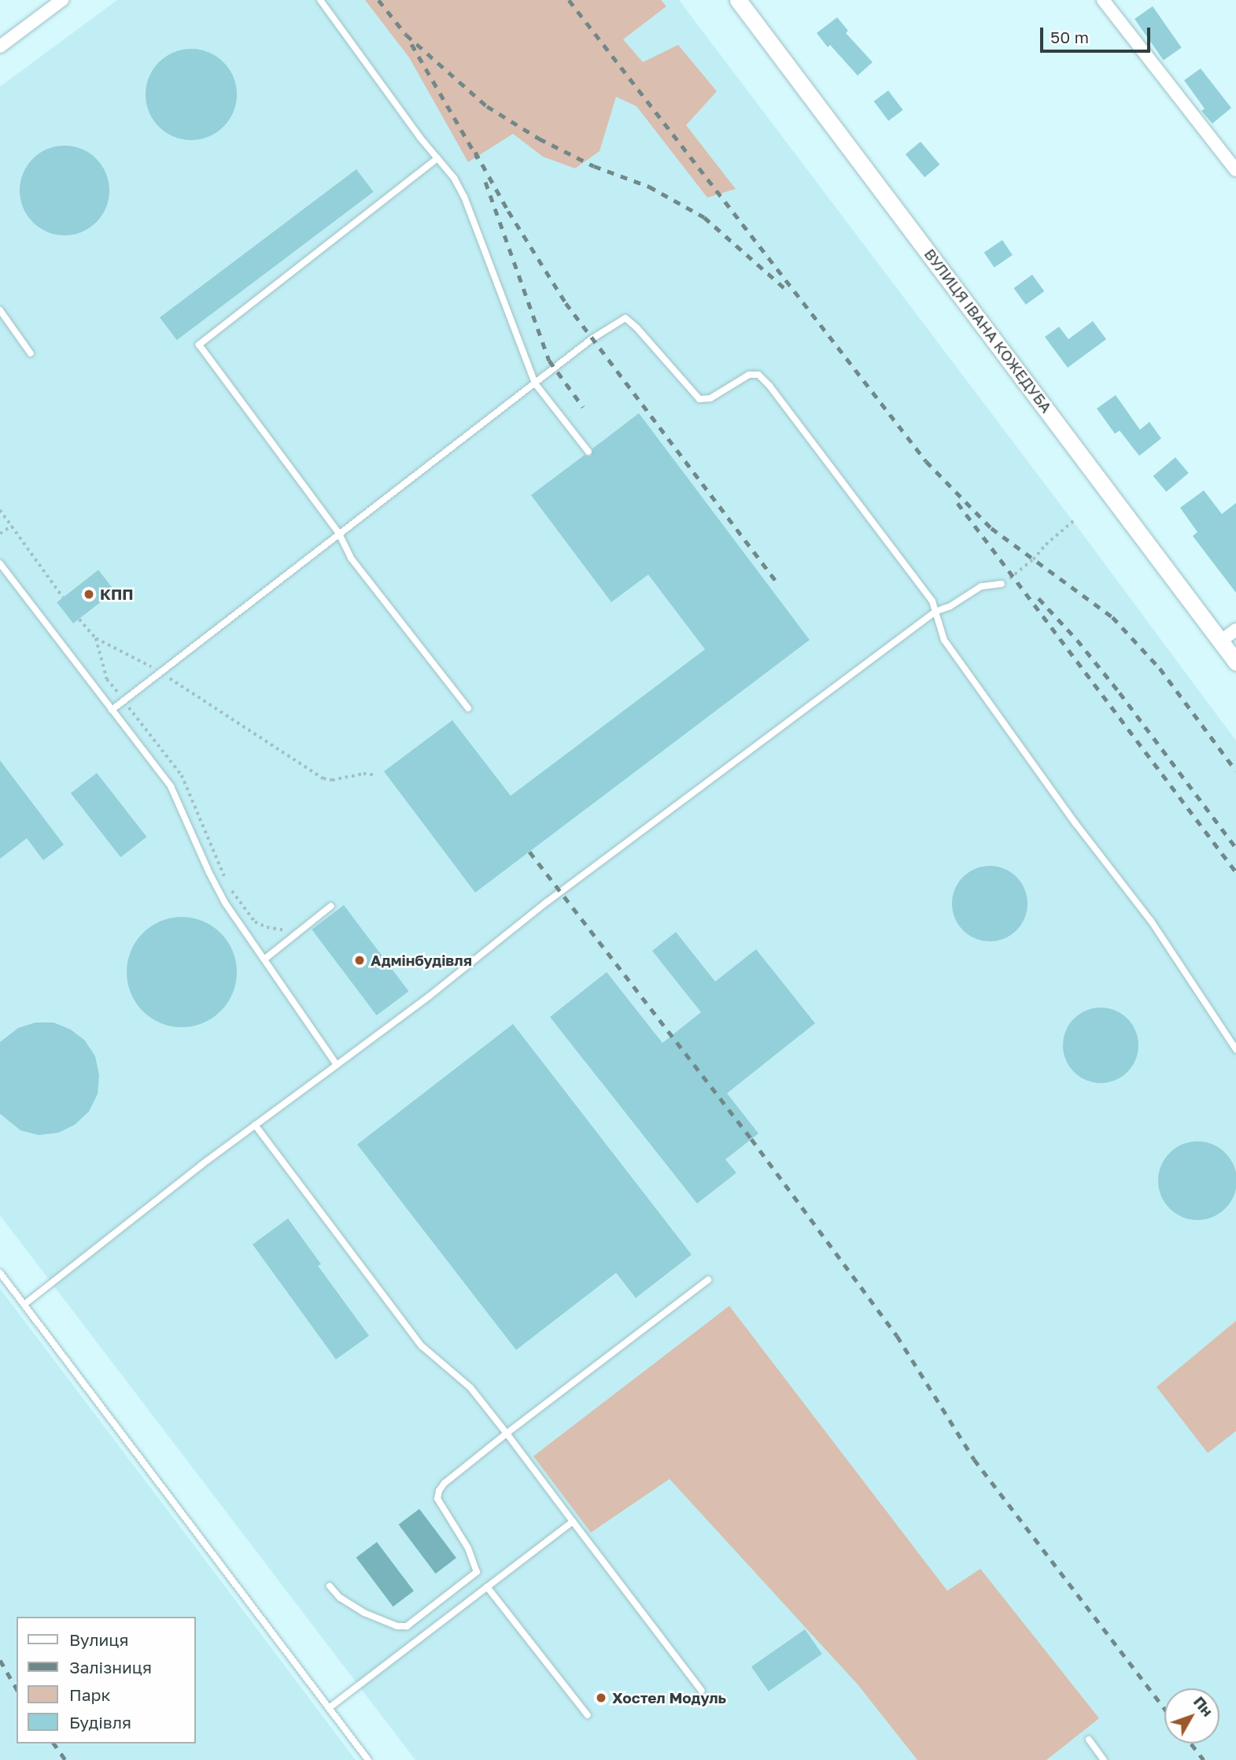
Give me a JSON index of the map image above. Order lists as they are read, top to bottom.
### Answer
{
  "streets": {
    "street": ["ВУЛИЦЯ ІВАНА КОЖЕДУБА"]
  },
  "places": ["КПП", "Адмінбудівля", "Хостел Модуль"],
  "legend": [
    "Вулиця",
    "Залізниця",
    "Парк",
    "Будівля"
  ],
  "scale_bar": "50 m",
  "north": "top right"
}
